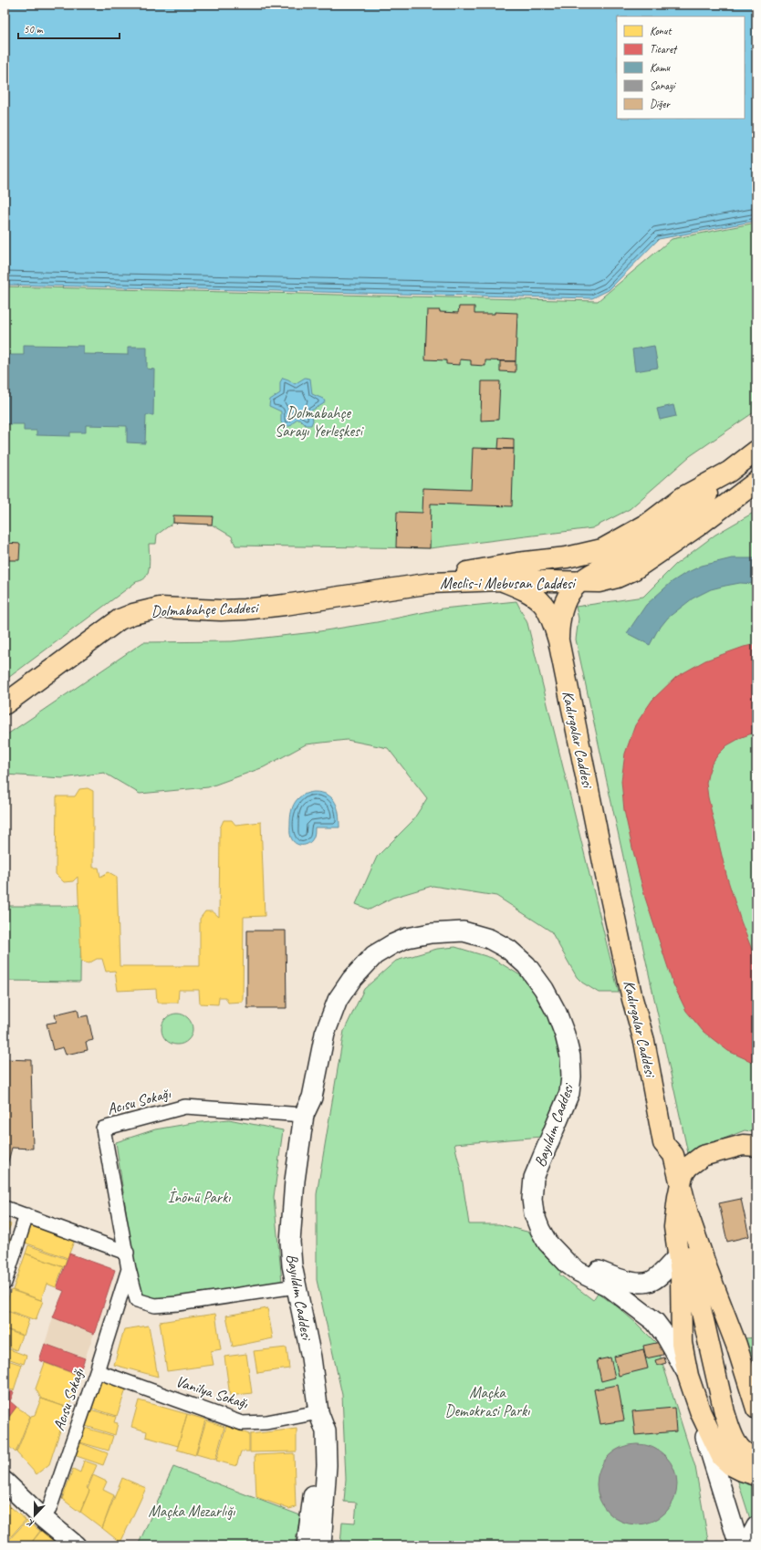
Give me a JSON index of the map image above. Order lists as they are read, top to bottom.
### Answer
{
  "streets": {
    "main road": [
      "Meclis-i Mebusan Caddesi",
      "Dolmabahçe Caddesi",
      "Kadırgalar Caddesi",
      "Bayıldım Caddesi"
    ],
    "street": ["Acısu Sokağı", "Vanilya Sokağı"]
  },
  "crossings": [
    ["Meclis-i Mebusan Caddesi", "Dolmabahçe Caddesi"],
    ["Meclis-i Mebusan Caddesi", "Kadırgalar Caddesi"],
    ["Kadırgalar Caddesi", "Bayıldım Caddesi"],
    ["Acısu Sokağı", "Bayıldım Caddesi"],
    ["Acısu Sokağı", "Vanilya Sokağı"],
    ["Bayıldım Caddesi", "Vanilya Sokağı"]
  ],
  "parks": [
    "Dolmabahçe Sarayı Yerleşkesi",
    "İnönü Parkı",
    "Maçka Demokrasi Parkı",
    "Maçka Mezarlığı"
  ],
  "legend": [
    "Konut",
    "Ticaret",
    "Kamu",
    "Sanayi",
    "Diğer"
  ],
  "scale_bar": "50 m",
  "north": "bottom"
}
